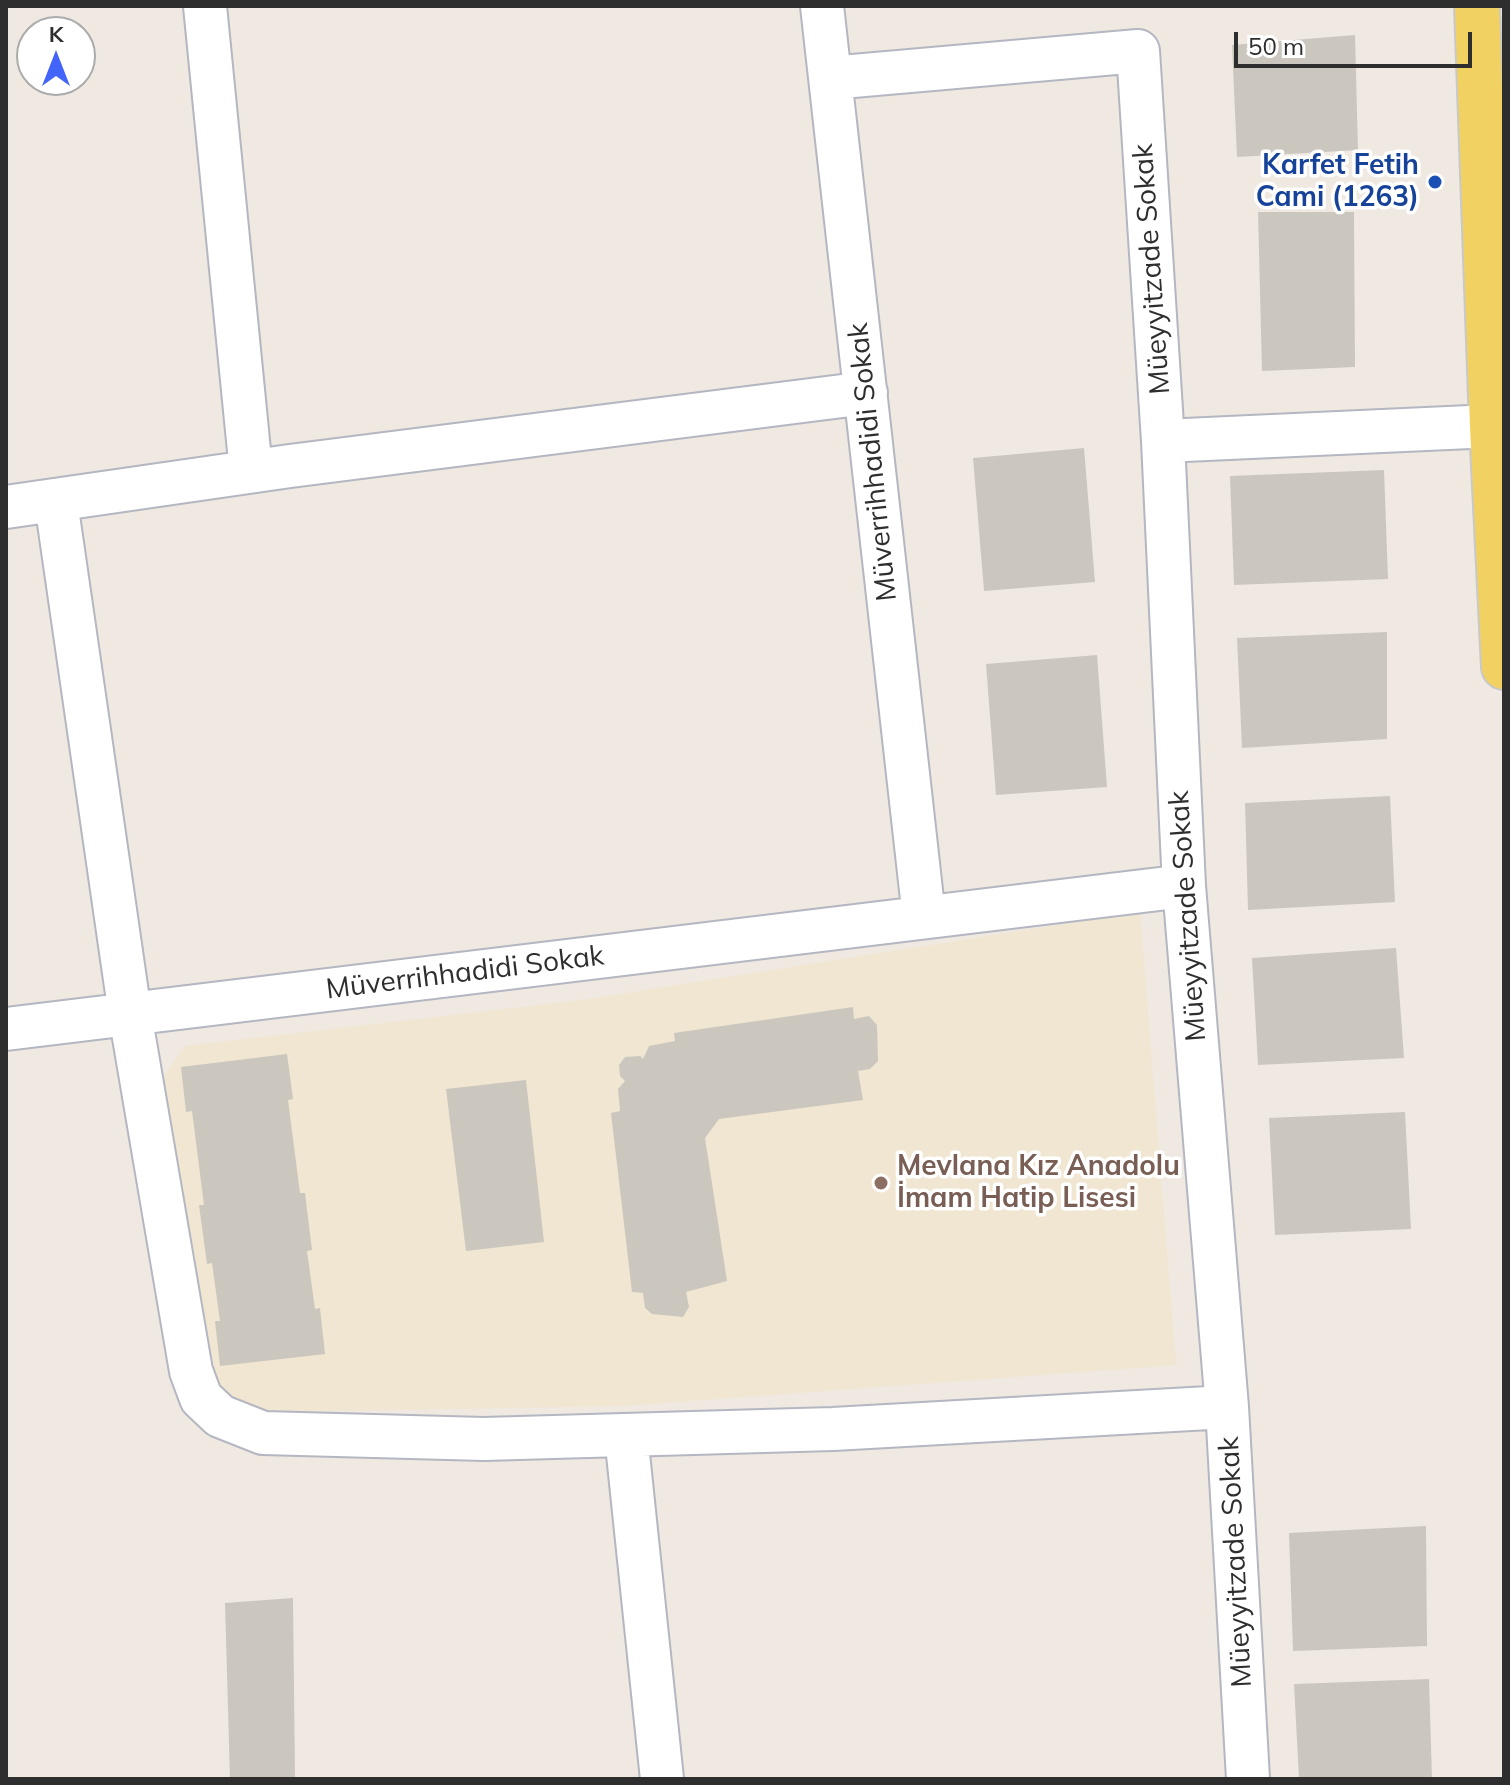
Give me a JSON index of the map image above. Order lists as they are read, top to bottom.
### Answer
{
  "streets": {
    "street": ["Müeyyitzade Sokak", "Müverrihhadidi Sokak"]
  },
  "crossings": [
    ["Müeyyitzade Sokak", "Müverrihhadidi Sokak"]
  ],
  "places": ["Karfet Fetih Cami (1263)", "Mevlana Kız Anadolu İmam Hatip Lisesi"],
  "scale_bar": "50 m",
  "north": "top"
}
